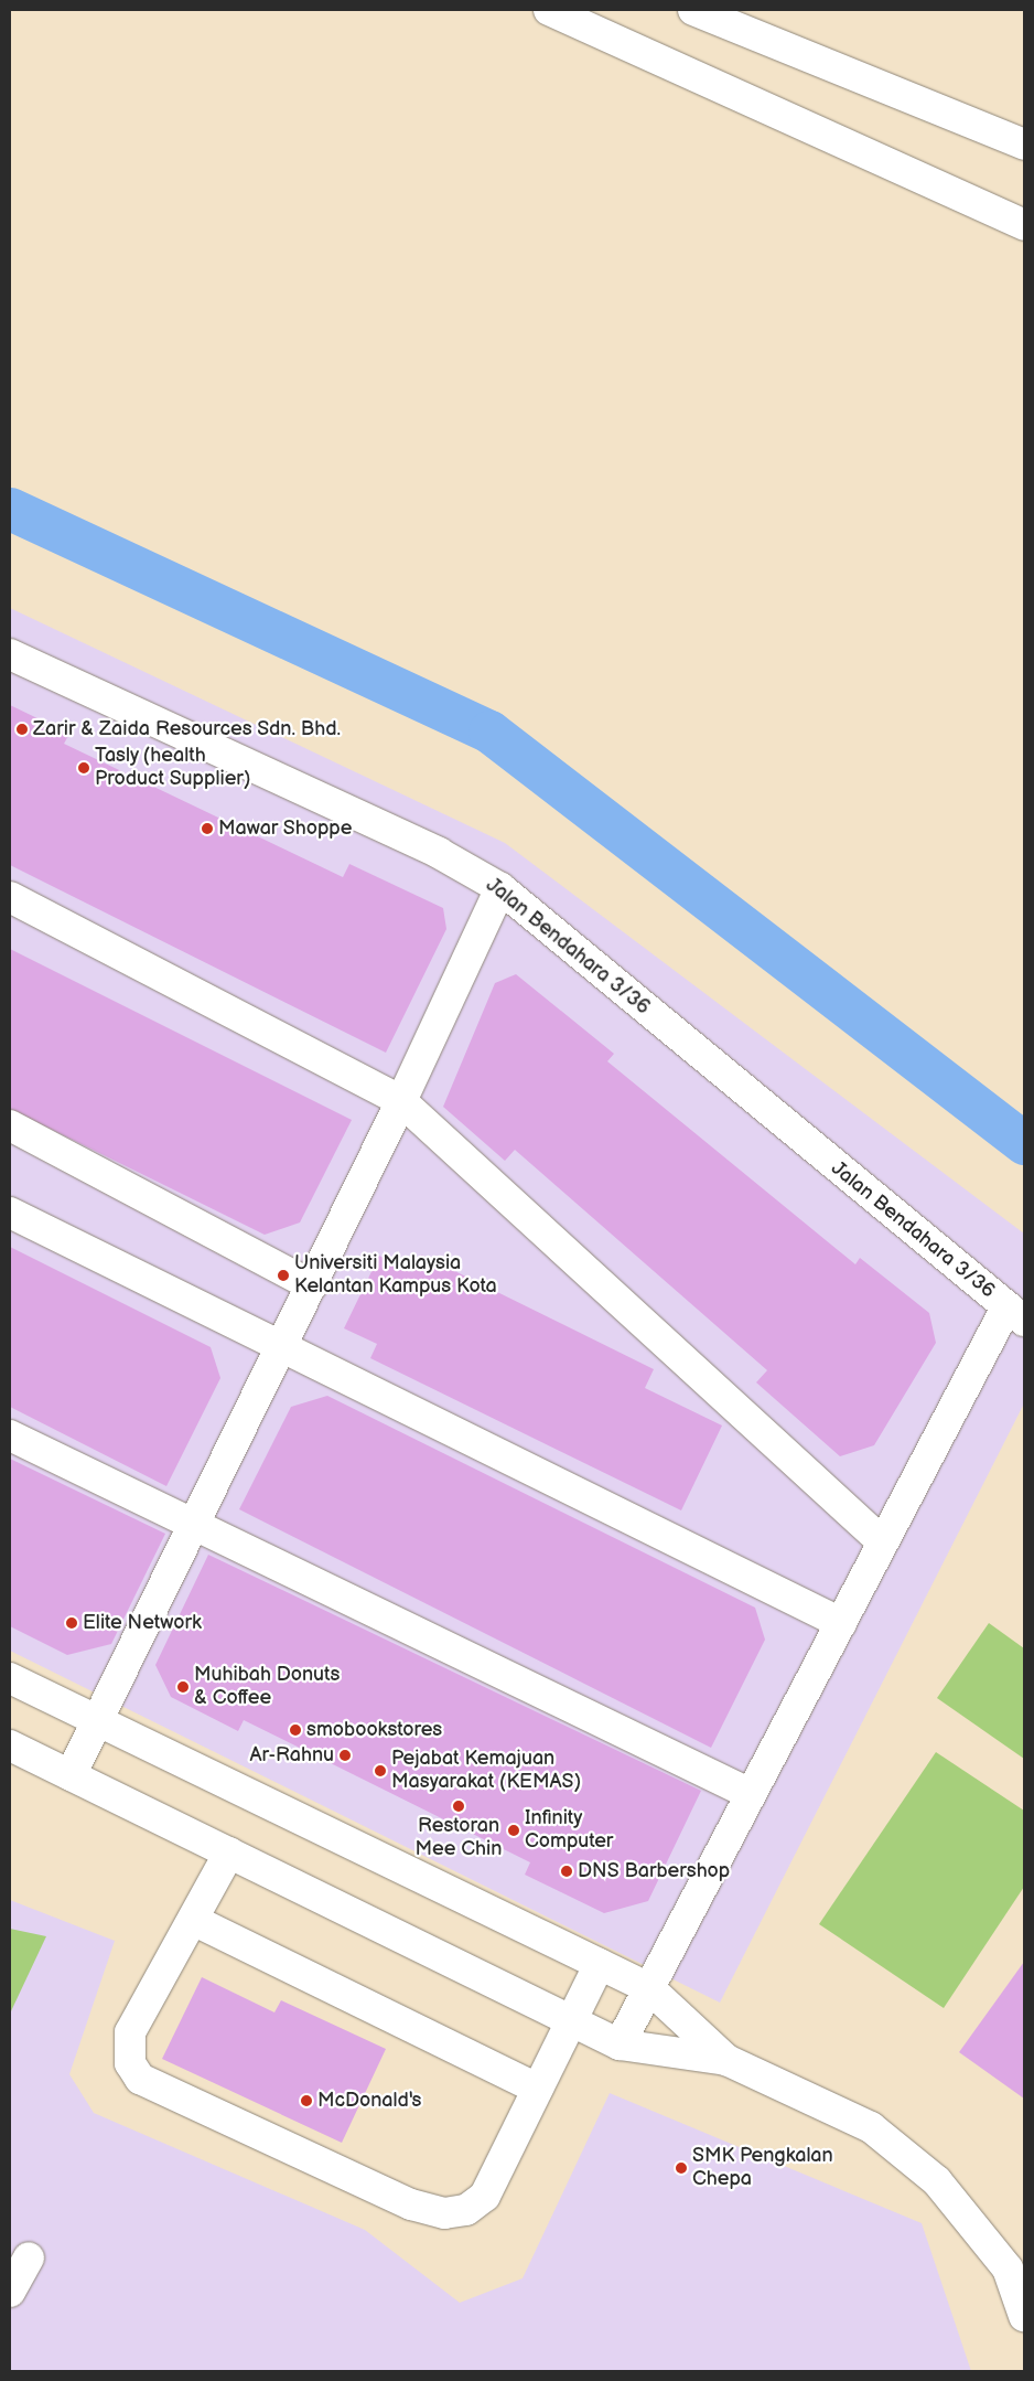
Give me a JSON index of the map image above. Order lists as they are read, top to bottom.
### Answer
{
  "streets": {
    "street": ["Jalan Bendahara 3/36"]
  },
  "places": [
    "Zarir & Zaida Resources Sdn. Bhd.",
    "Tasly (health Product Supplier)",
    "Mawar Shoppe",
    "Universiti Malaysia Kelantan Kampus Kota",
    "Elite Network",
    "Muhibah Donuts & Coffee",
    "smobookstores",
    "Ar-Rahnu",
    "Pejabat Kemajuan Masyarakat (KEMAS)",
    "Restoran Mee Chin",
    "Infinity Computer",
    "DNS Barbershop",
    "McDonald's",
    "SMK Pengkalan Chepa"
  ]
}
